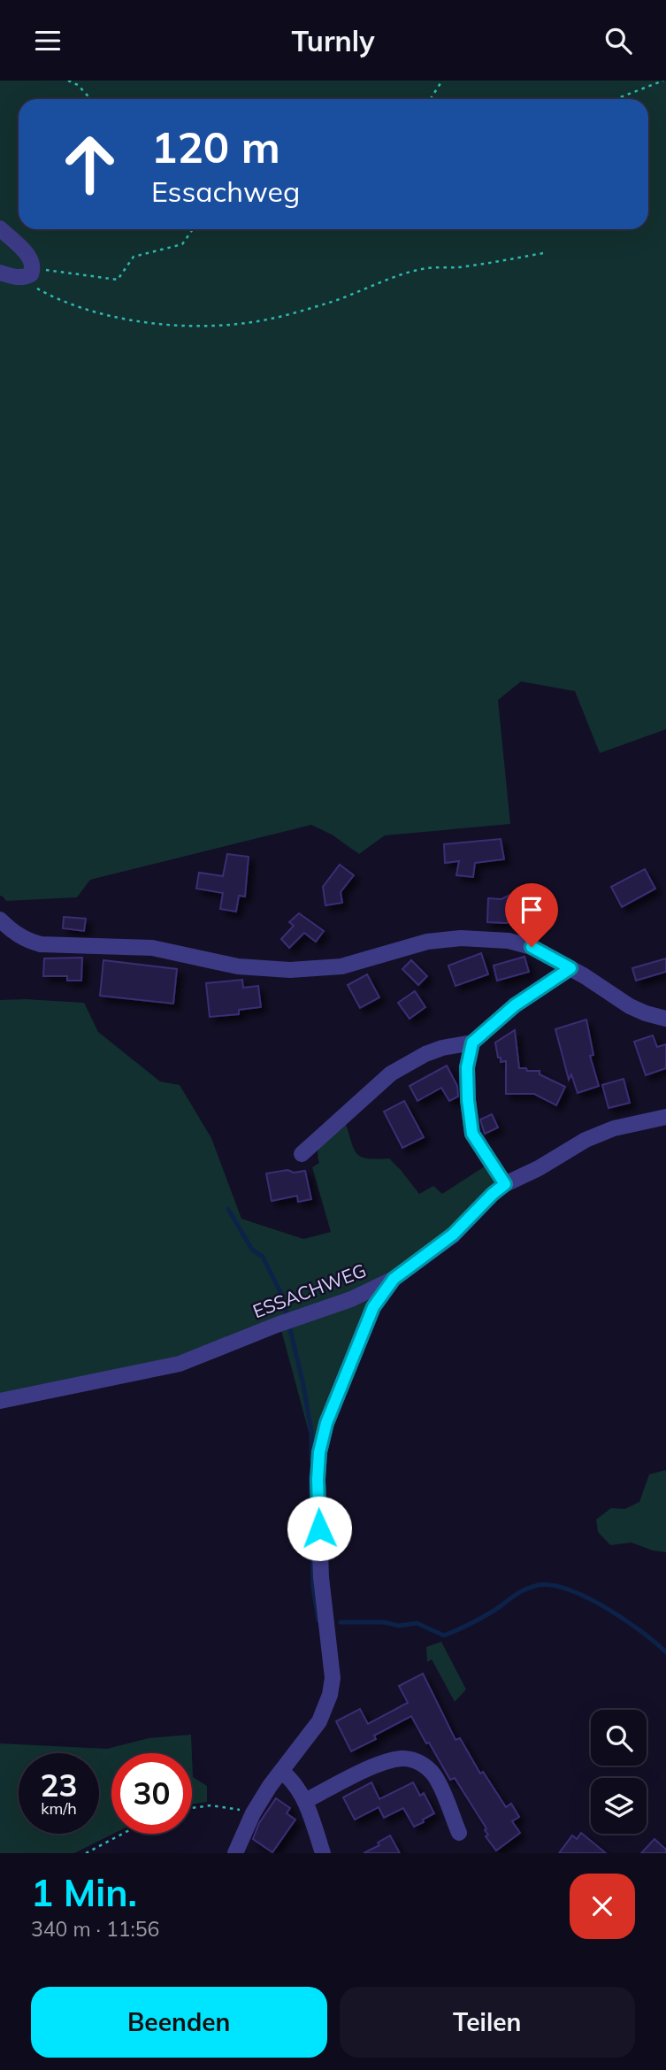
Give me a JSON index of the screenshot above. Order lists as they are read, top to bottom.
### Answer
{
  "streets": {
    "street": ["ESSACHWEG"]
  },
  "page": {
    "header": "Turnly",
    "turn": ["120 m", "Essachweg"],
    "speed": "23 km/h",
    "limit": "30",
    "heading": ["1 Min.", "340 m · 11:56"],
    "buttons": ["Beenden", "Teilen"]
  }
}
